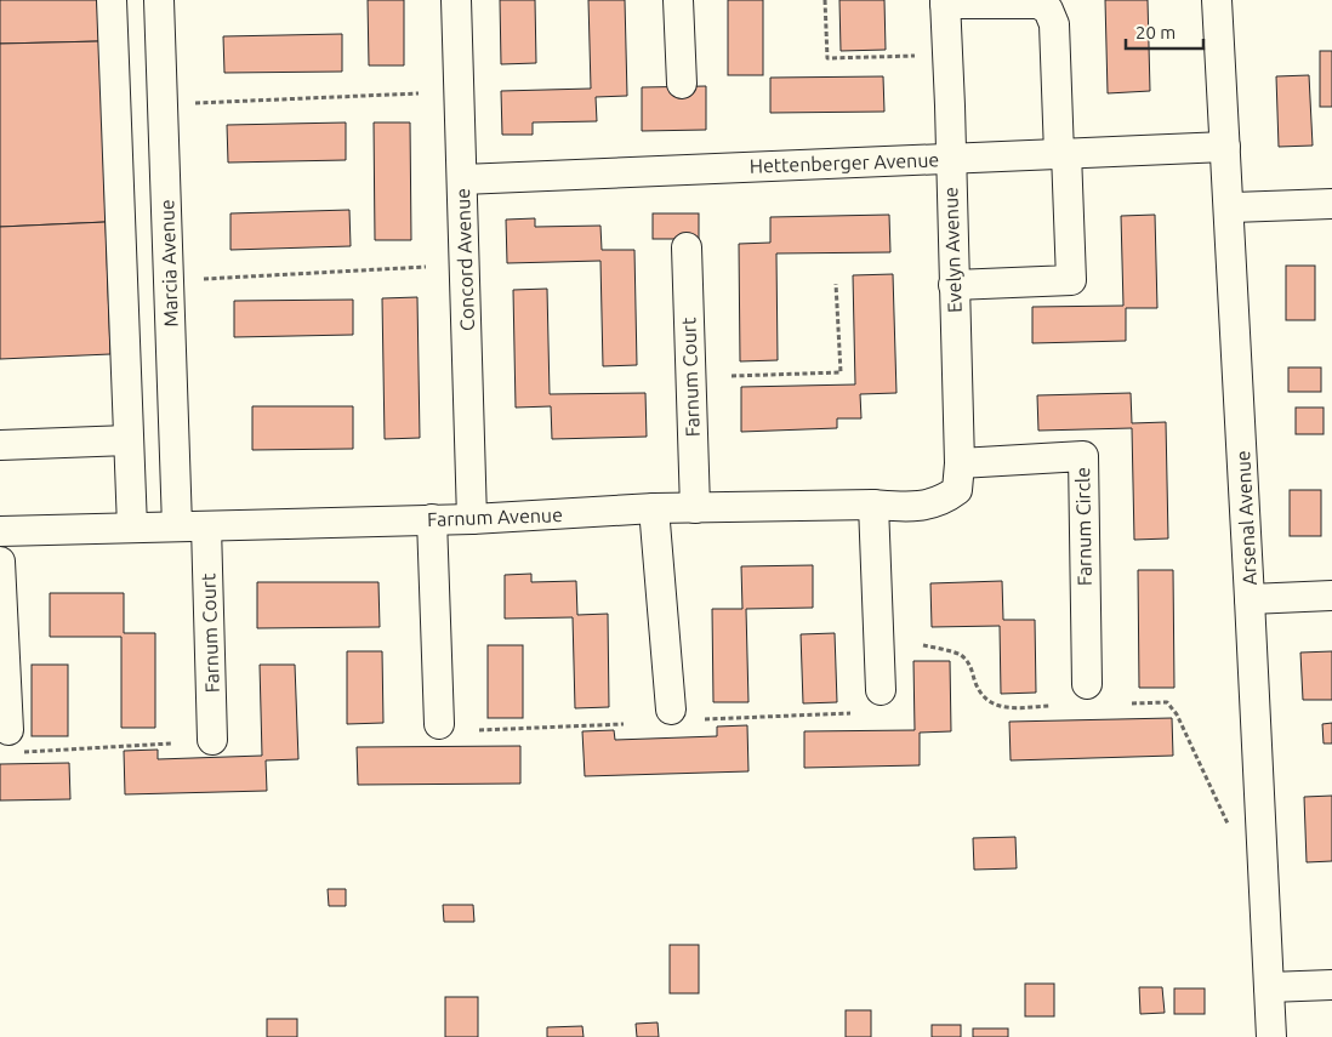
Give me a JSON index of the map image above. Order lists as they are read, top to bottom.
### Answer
{
  "streets": {
    "street": [
      "Hettenberger Avenue",
      "Evelyn Avenue",
      "Concord Avenue",
      "Marcia Avenue",
      "Farnum Court",
      "Farnum Avenue",
      "Arsenal Avenue",
      "Farnum Circle"
    ]
  },
  "crossings": [
    ["Hettenberger Avenue", "Evelyn Avenue"],
    ["Hettenberger Avenue", "Concord Avenue"],
    ["Hettenberger Avenue", "Arsenal Avenue"],
    ["Evelyn Avenue", "Farnum Avenue"],
    ["Evelyn Avenue", "Farnum Circle"],
    ["Concord Avenue", "Farnum Avenue"],
    ["Marcia Avenue", "Farnum Avenue"],
    ["Farnum Court", "Farnum Avenue"],
    ["Farnum Avenue", "Farnum Circle"]
  ],
  "scale_bar": "20 m"
}
